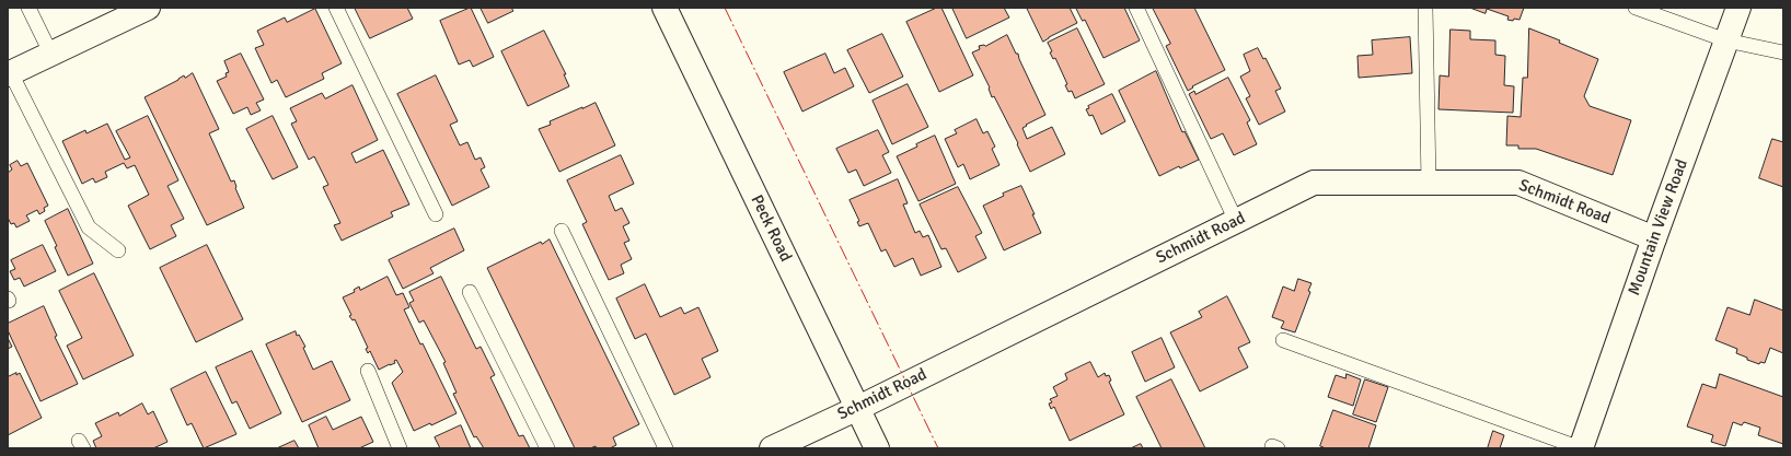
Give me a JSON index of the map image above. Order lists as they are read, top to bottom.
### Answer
{
  "streets": {
    "street": ["Schmidt Road", "Mountain View Road", "Peck Road"]
  },
  "crossings": [
    ["Schmidt Road", "Mountain View Road"],
    ["Schmidt Road", "Peck Road"]
  ]
}
